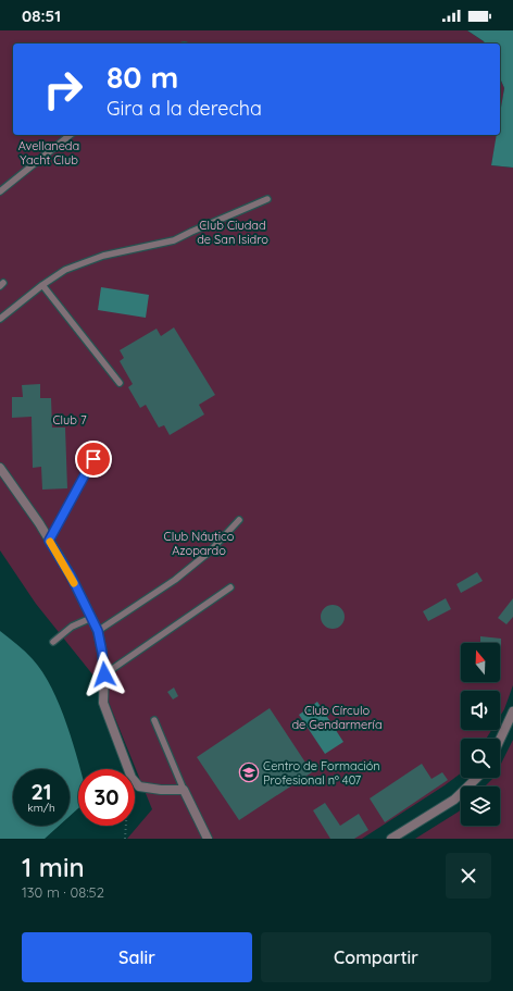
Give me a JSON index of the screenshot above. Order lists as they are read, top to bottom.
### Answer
{
  "parks": [
    "Avellaneda Yacht Club",
    "Club Ciudad de San Isidro",
    "Club 7",
    "Club Náutico Azopardo",
    "Club Círculo de Gendarmería"
  ],
  "places": {
    "school or university": ["Centro de Formación Profesional nº 407"]
  },
  "north": "top",
  "page": {
    "status": "08:51",
    "turn": ["80 m", "Gira a la derecha"],
    "speed": "21 km/h",
    "limit": "30",
    "heading": ["1 min", "130 m · 08:52"],
    "buttons": ["Salir", "Compartir"]
  }
}
